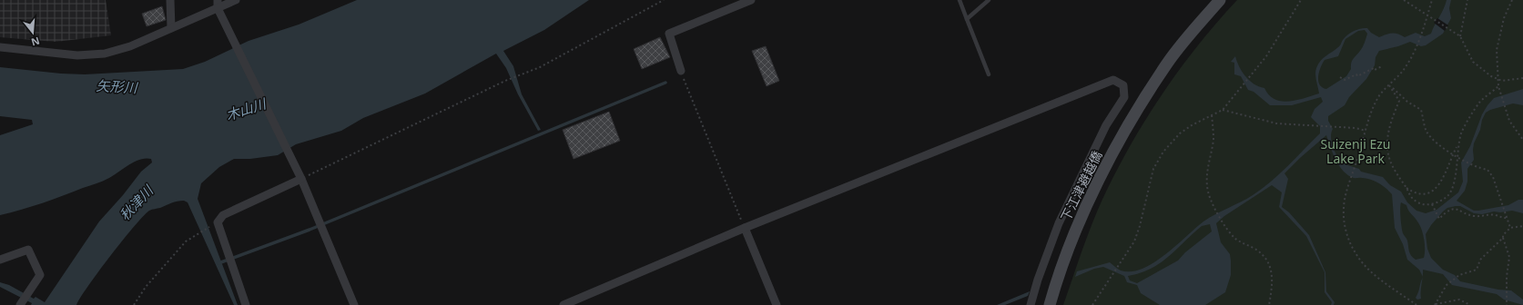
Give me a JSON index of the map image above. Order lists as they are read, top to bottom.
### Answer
{
  "streets": {
    "street": ["下江津避越僑"]
  },
  "water": ["矢形川", "木山川", "秋津川"],
  "parks": ["Suizenji Ezu Lake Park"],
  "north": "bottom"
}
